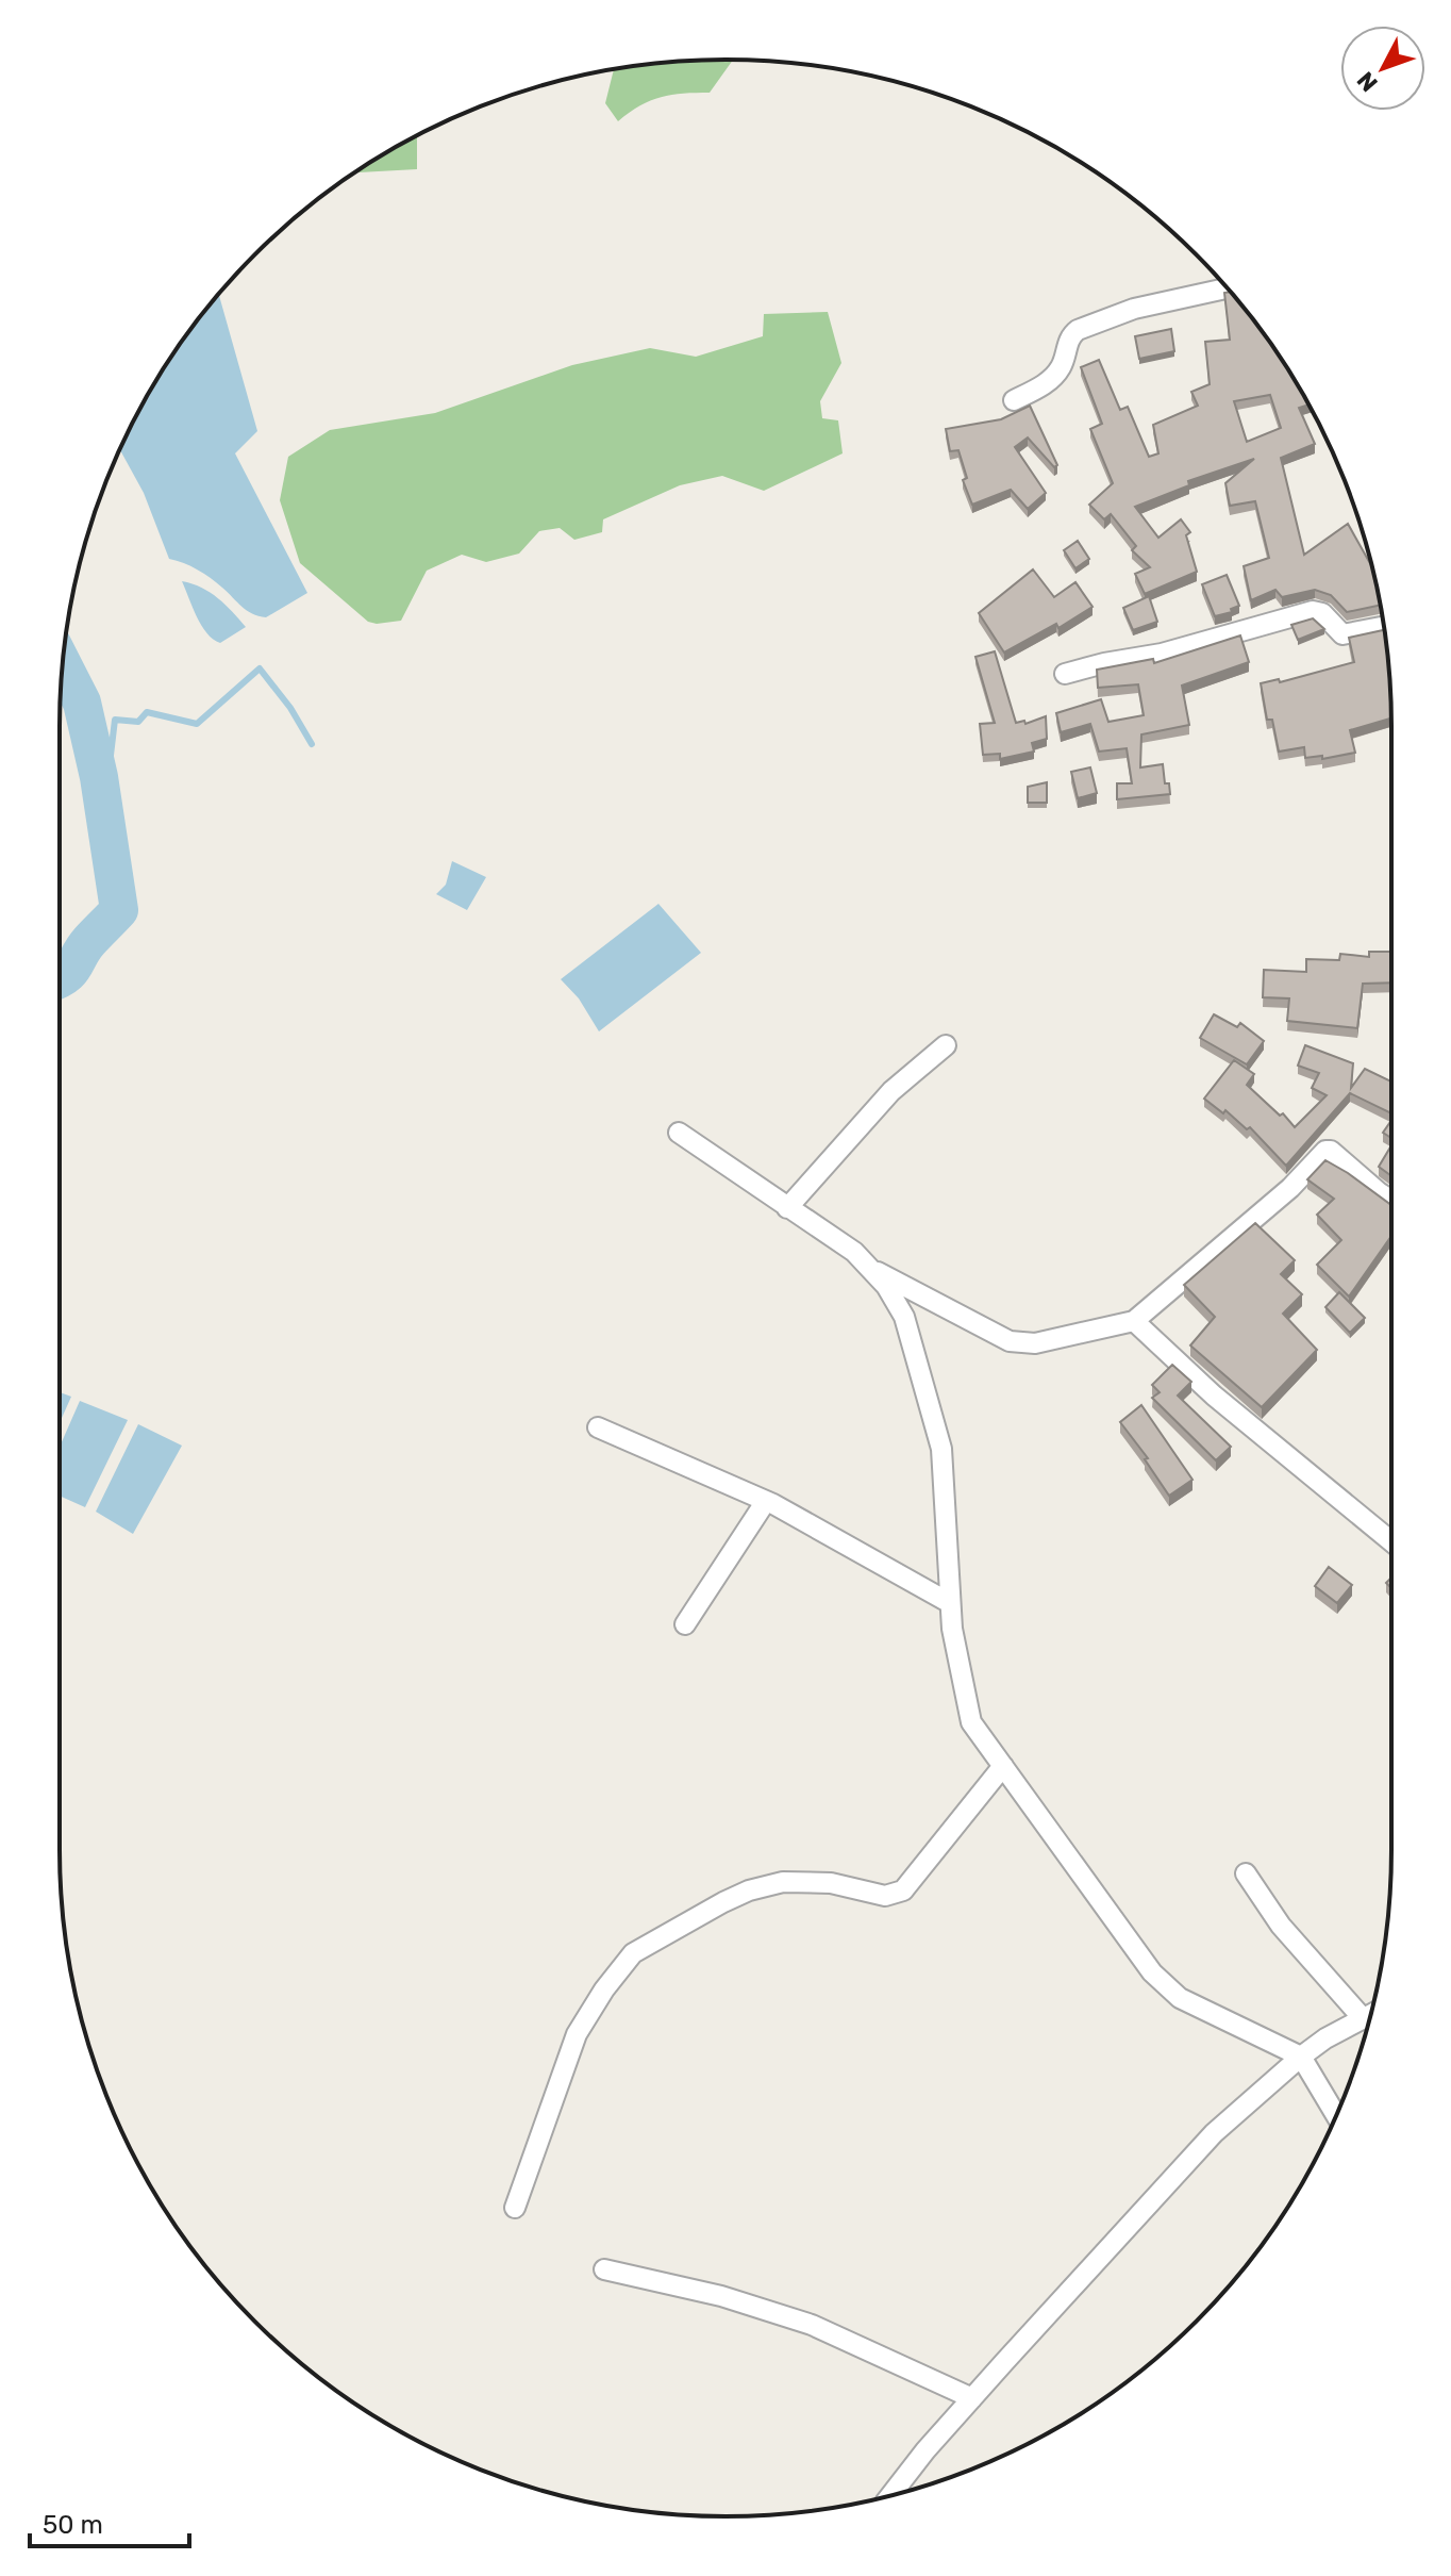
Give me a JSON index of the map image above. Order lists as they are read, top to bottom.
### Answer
{
  "scale_bar": "50 m",
  "north": "bottom left"
}
